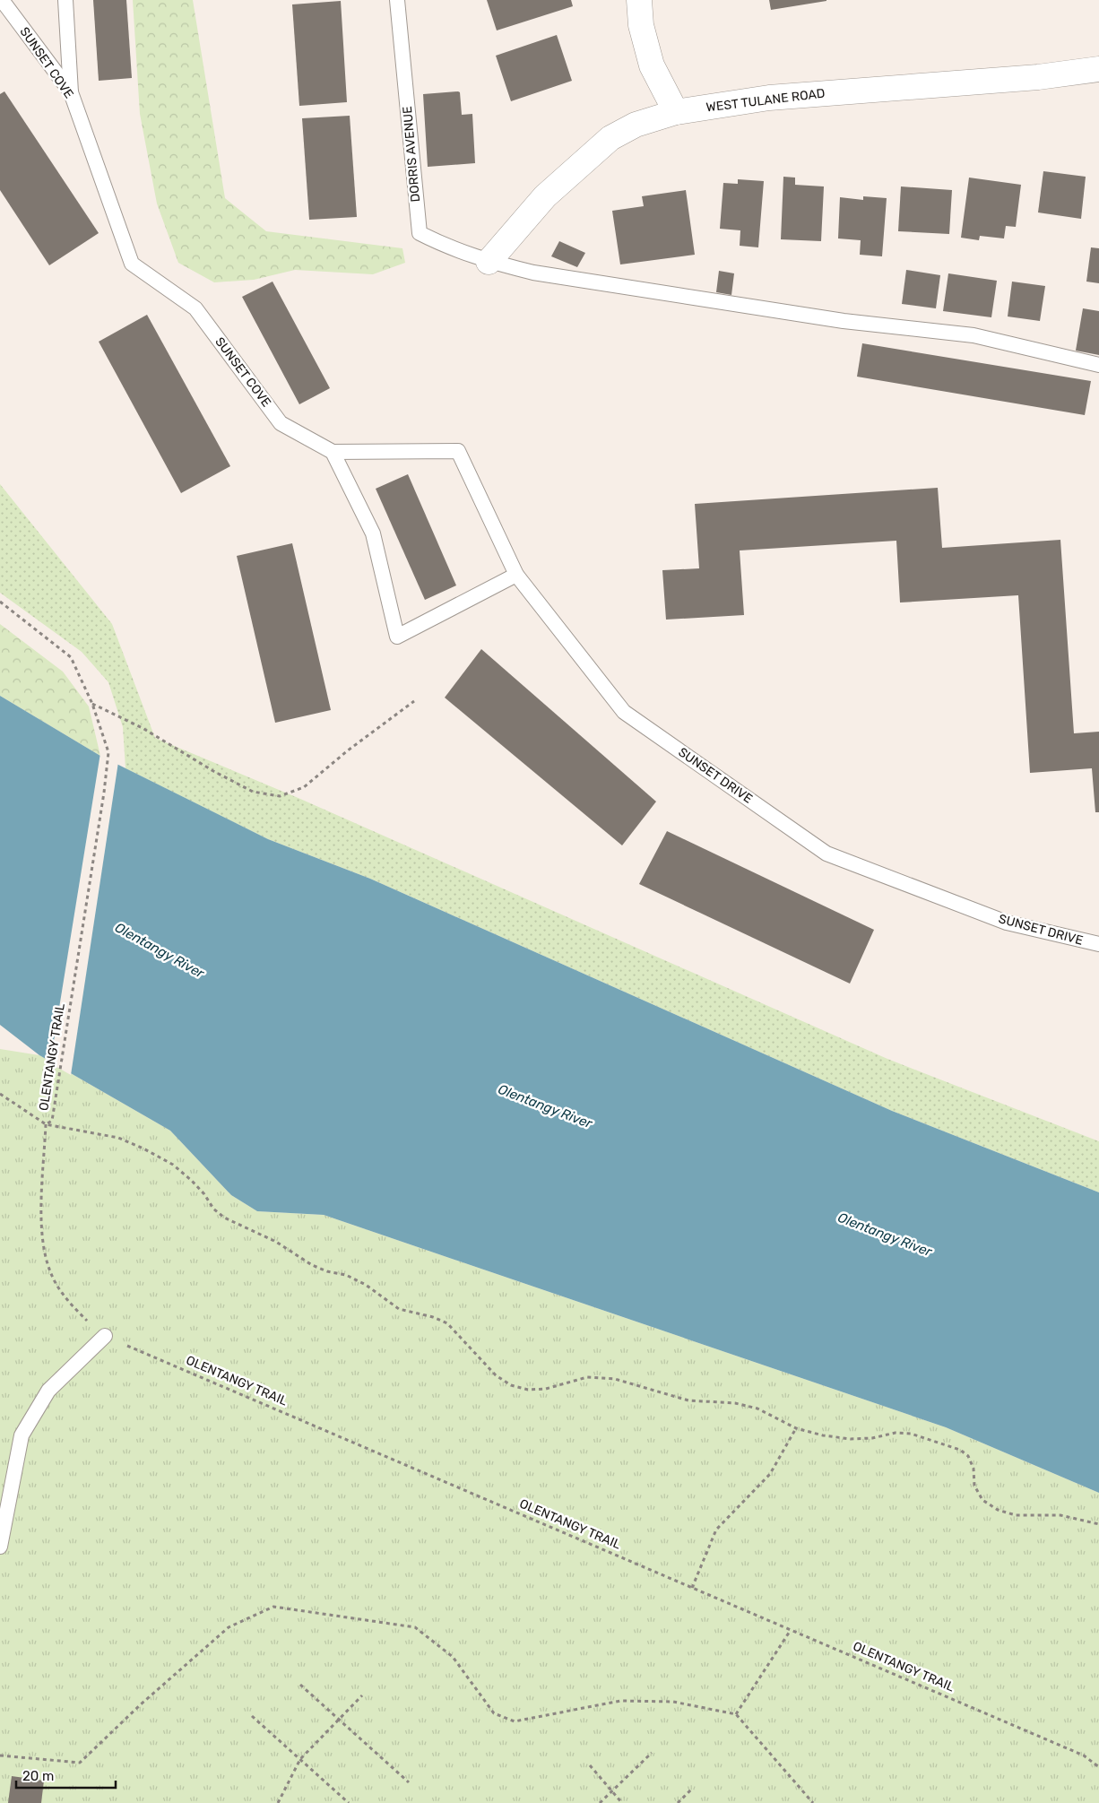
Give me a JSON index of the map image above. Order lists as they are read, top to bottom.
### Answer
{
  "streets": {
    "street": ["WEST TULANE ROAD"],
    "lane": ["SUNSET COVE", "DORRIS AVENUE", "SUNSET DRIVE"],
    "path": ["OLENTANGY TRAIL"]
  },
  "crossings": [
    ["SUNSET COVE", "SUNSET DRIVE"],
    ["WEST TULANE ROAD", "DORRIS AVENUE"]
  ],
  "water": ["Olentangy River"],
  "scale_bar": "20 m"
}
